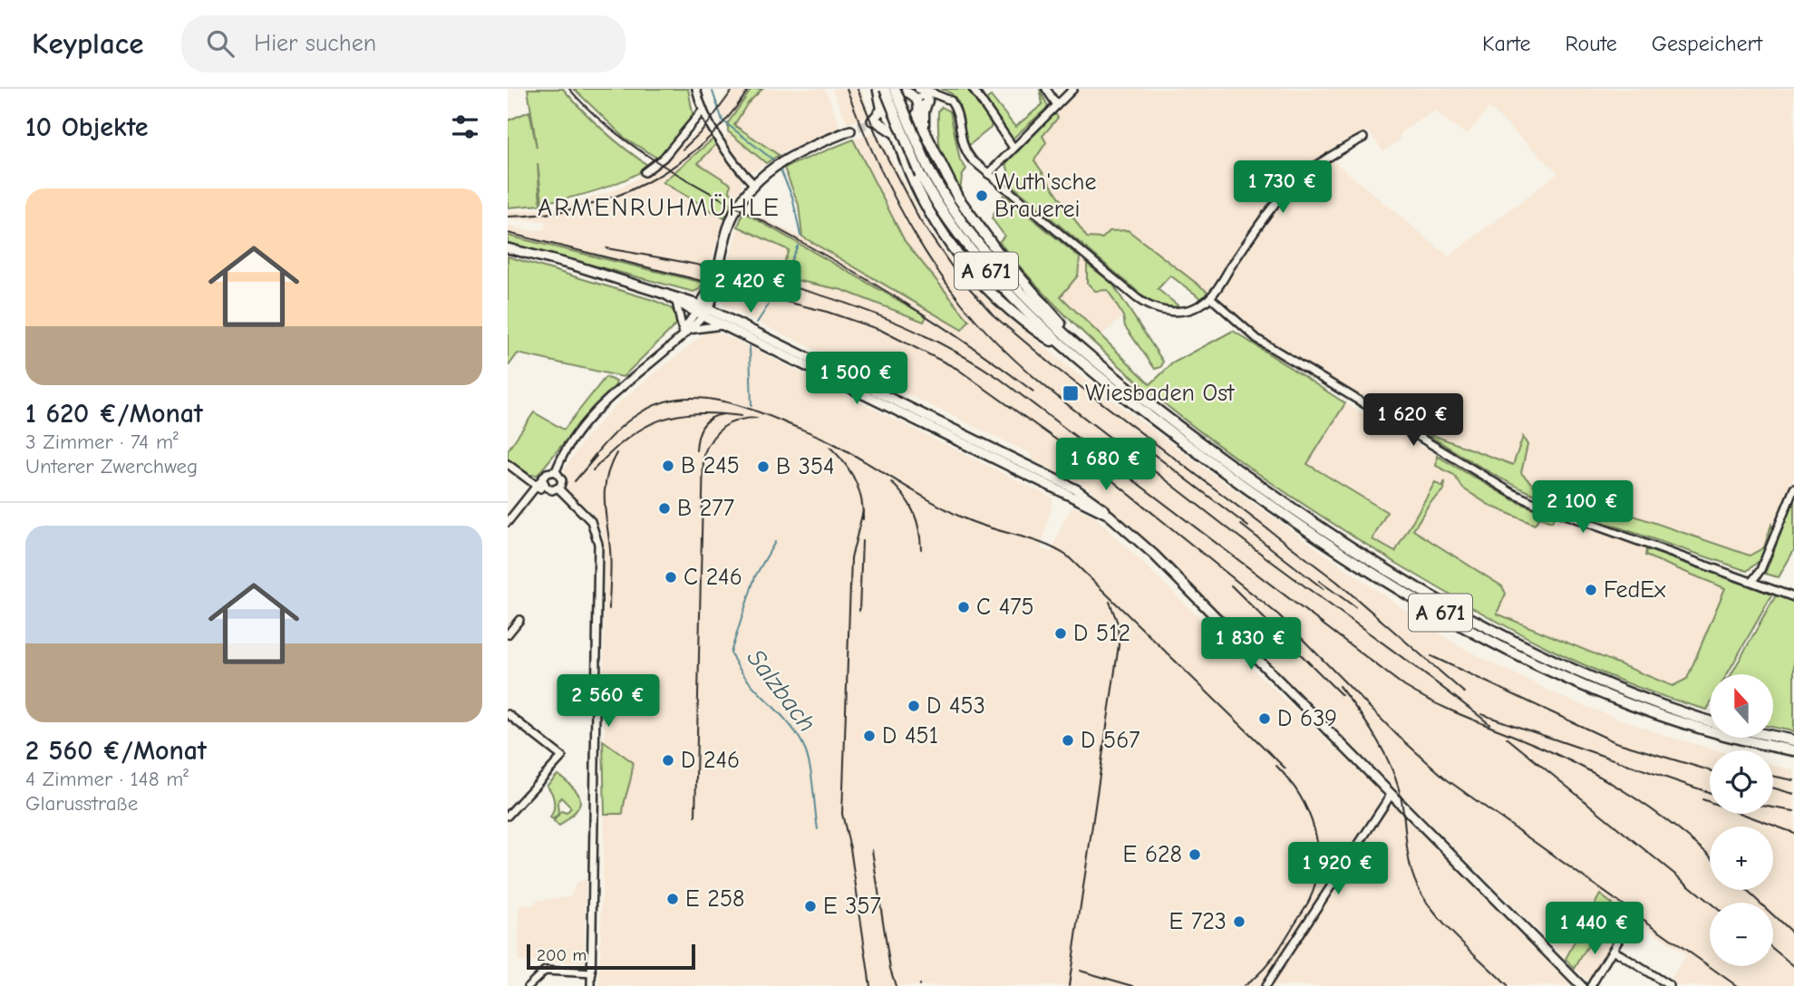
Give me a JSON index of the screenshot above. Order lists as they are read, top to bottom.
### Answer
{
  "streets": {
    "highway": ["A 671"]
  },
  "districts": ["ARMENRUHMÜHLE"],
  "water": ["Salzbach"],
  "places": {
    "other": [
      "Wuth'sche Brauerei",
      "B 245",
      "B 354",
      "B 277",
      "C 246",
      "FedEx",
      "C 475",
      "D 512",
      "D 453",
      "D 639",
      "D 451",
      "D 567",
      "D 246",
      "E 628",
      "E 258",
      "E 357",
      "E 723"
    ],
    "transit": ["Wiesbaden Ost"]
  },
  "scale_bar": "200 m",
  "north": "top",
  "page": {
    "header": "Keyplace",
    "search": "Hier suchen",
    "nav": ["Karte", "Route", "Gespeichert"],
    "heading": "10 Objekte",
    "price": [
      "1 730 €",
      "2 420 €",
      "1 500 €",
      "1 620 €",
      "1 680 €",
      "2 100 €",
      "1 830 €",
      "2 560 €",
      "1 920 €",
      "1 440 €"
    ],
    "list": [
      {
        "name": "1 620 €/Monat",
        "note": "3 Zimmer · 74 m² · Unterer Zwerchweg"
      },
      {
        "name": "2 560 €/Monat",
        "note": "4 Zimmer · 148 m² · Glarusstraße"
      }
    ],
    "map_buttons": ["+", "−"],
    "scale": "200 m"
  }
}
